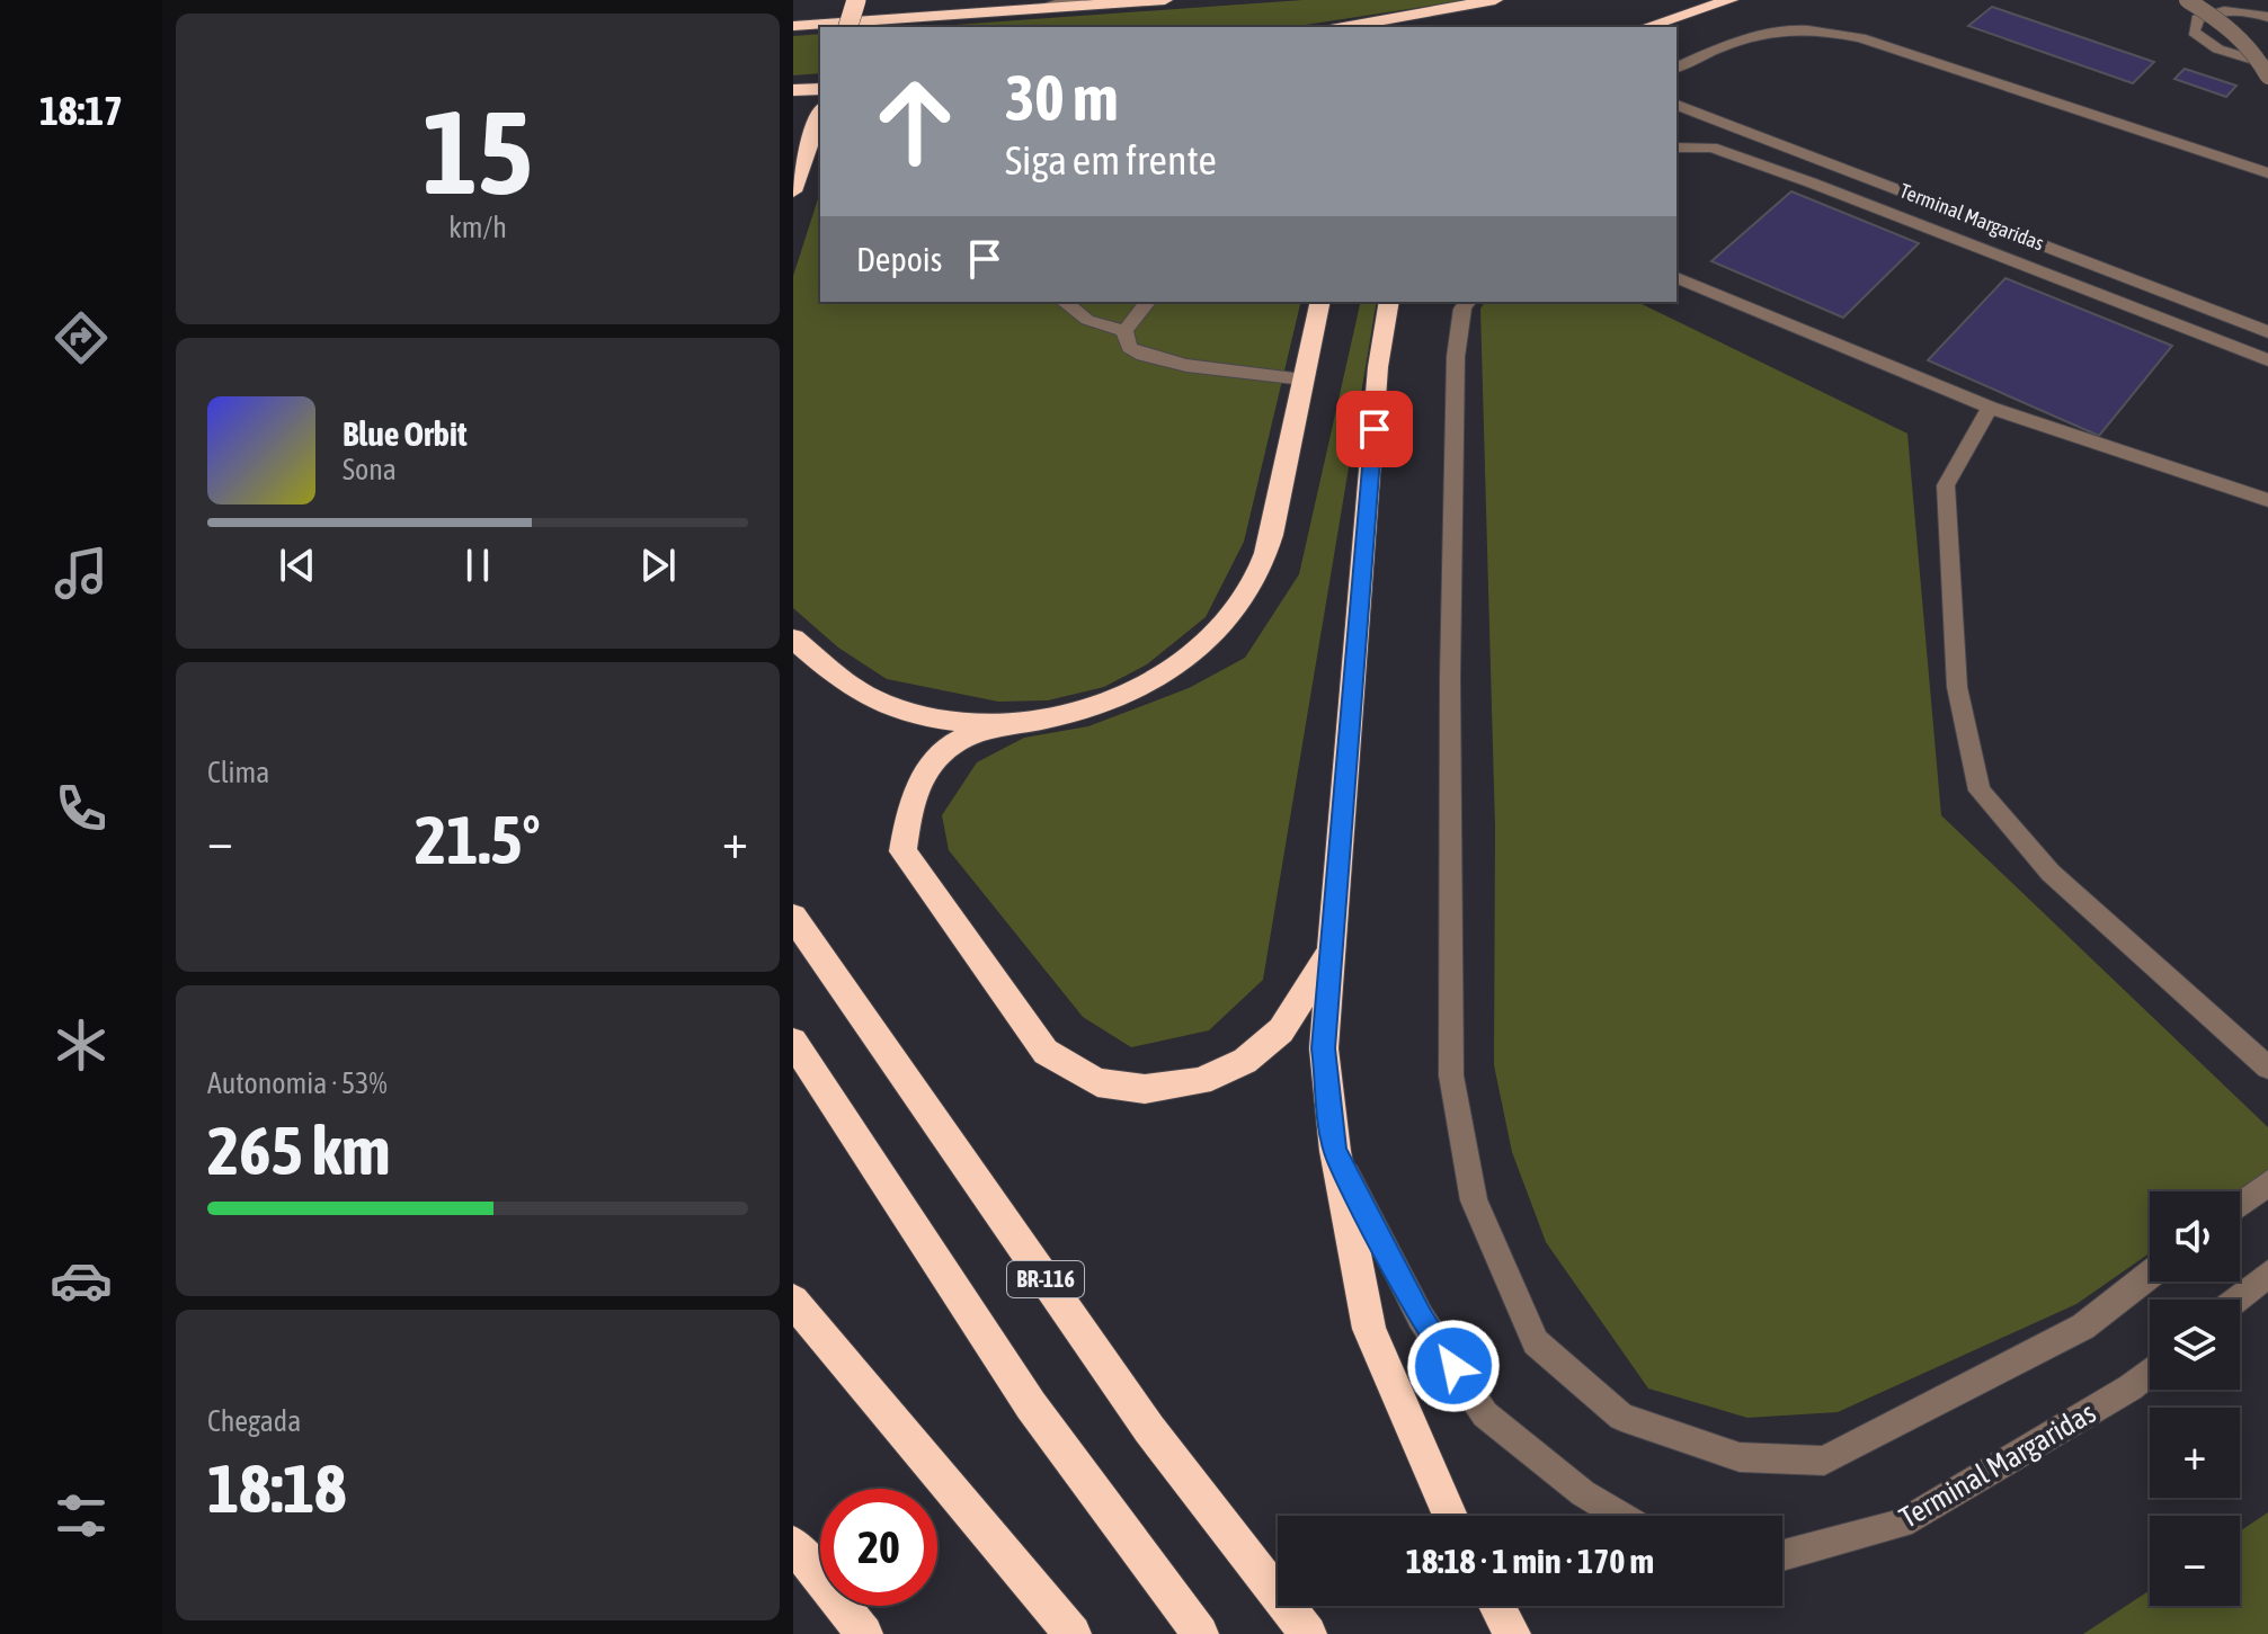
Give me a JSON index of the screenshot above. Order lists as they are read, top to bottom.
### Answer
{
  "streets": {
    "highway": ["BR-116"],
    "lane": ["Terminal Margaridas"]
  },
  "page": {
    "tabs": "18:17",
    "tile": [
      ["15", "km/h"],
      "Clima",
      ["Autonomia · 53%", "265 km"],
      ["Chegada", "18:18"]
    ],
    "turn": ["30 m", "Siga em frente"],
    "then": "Depois",
    "song": ["Blue Orbit", "Sona"],
    "heat": ["−", "21.5°", "+"],
    "map_buttons": ["+", "−"],
    "limit": "20",
    "trip": "18:18 · 1 min · 170 m"
  }
}
